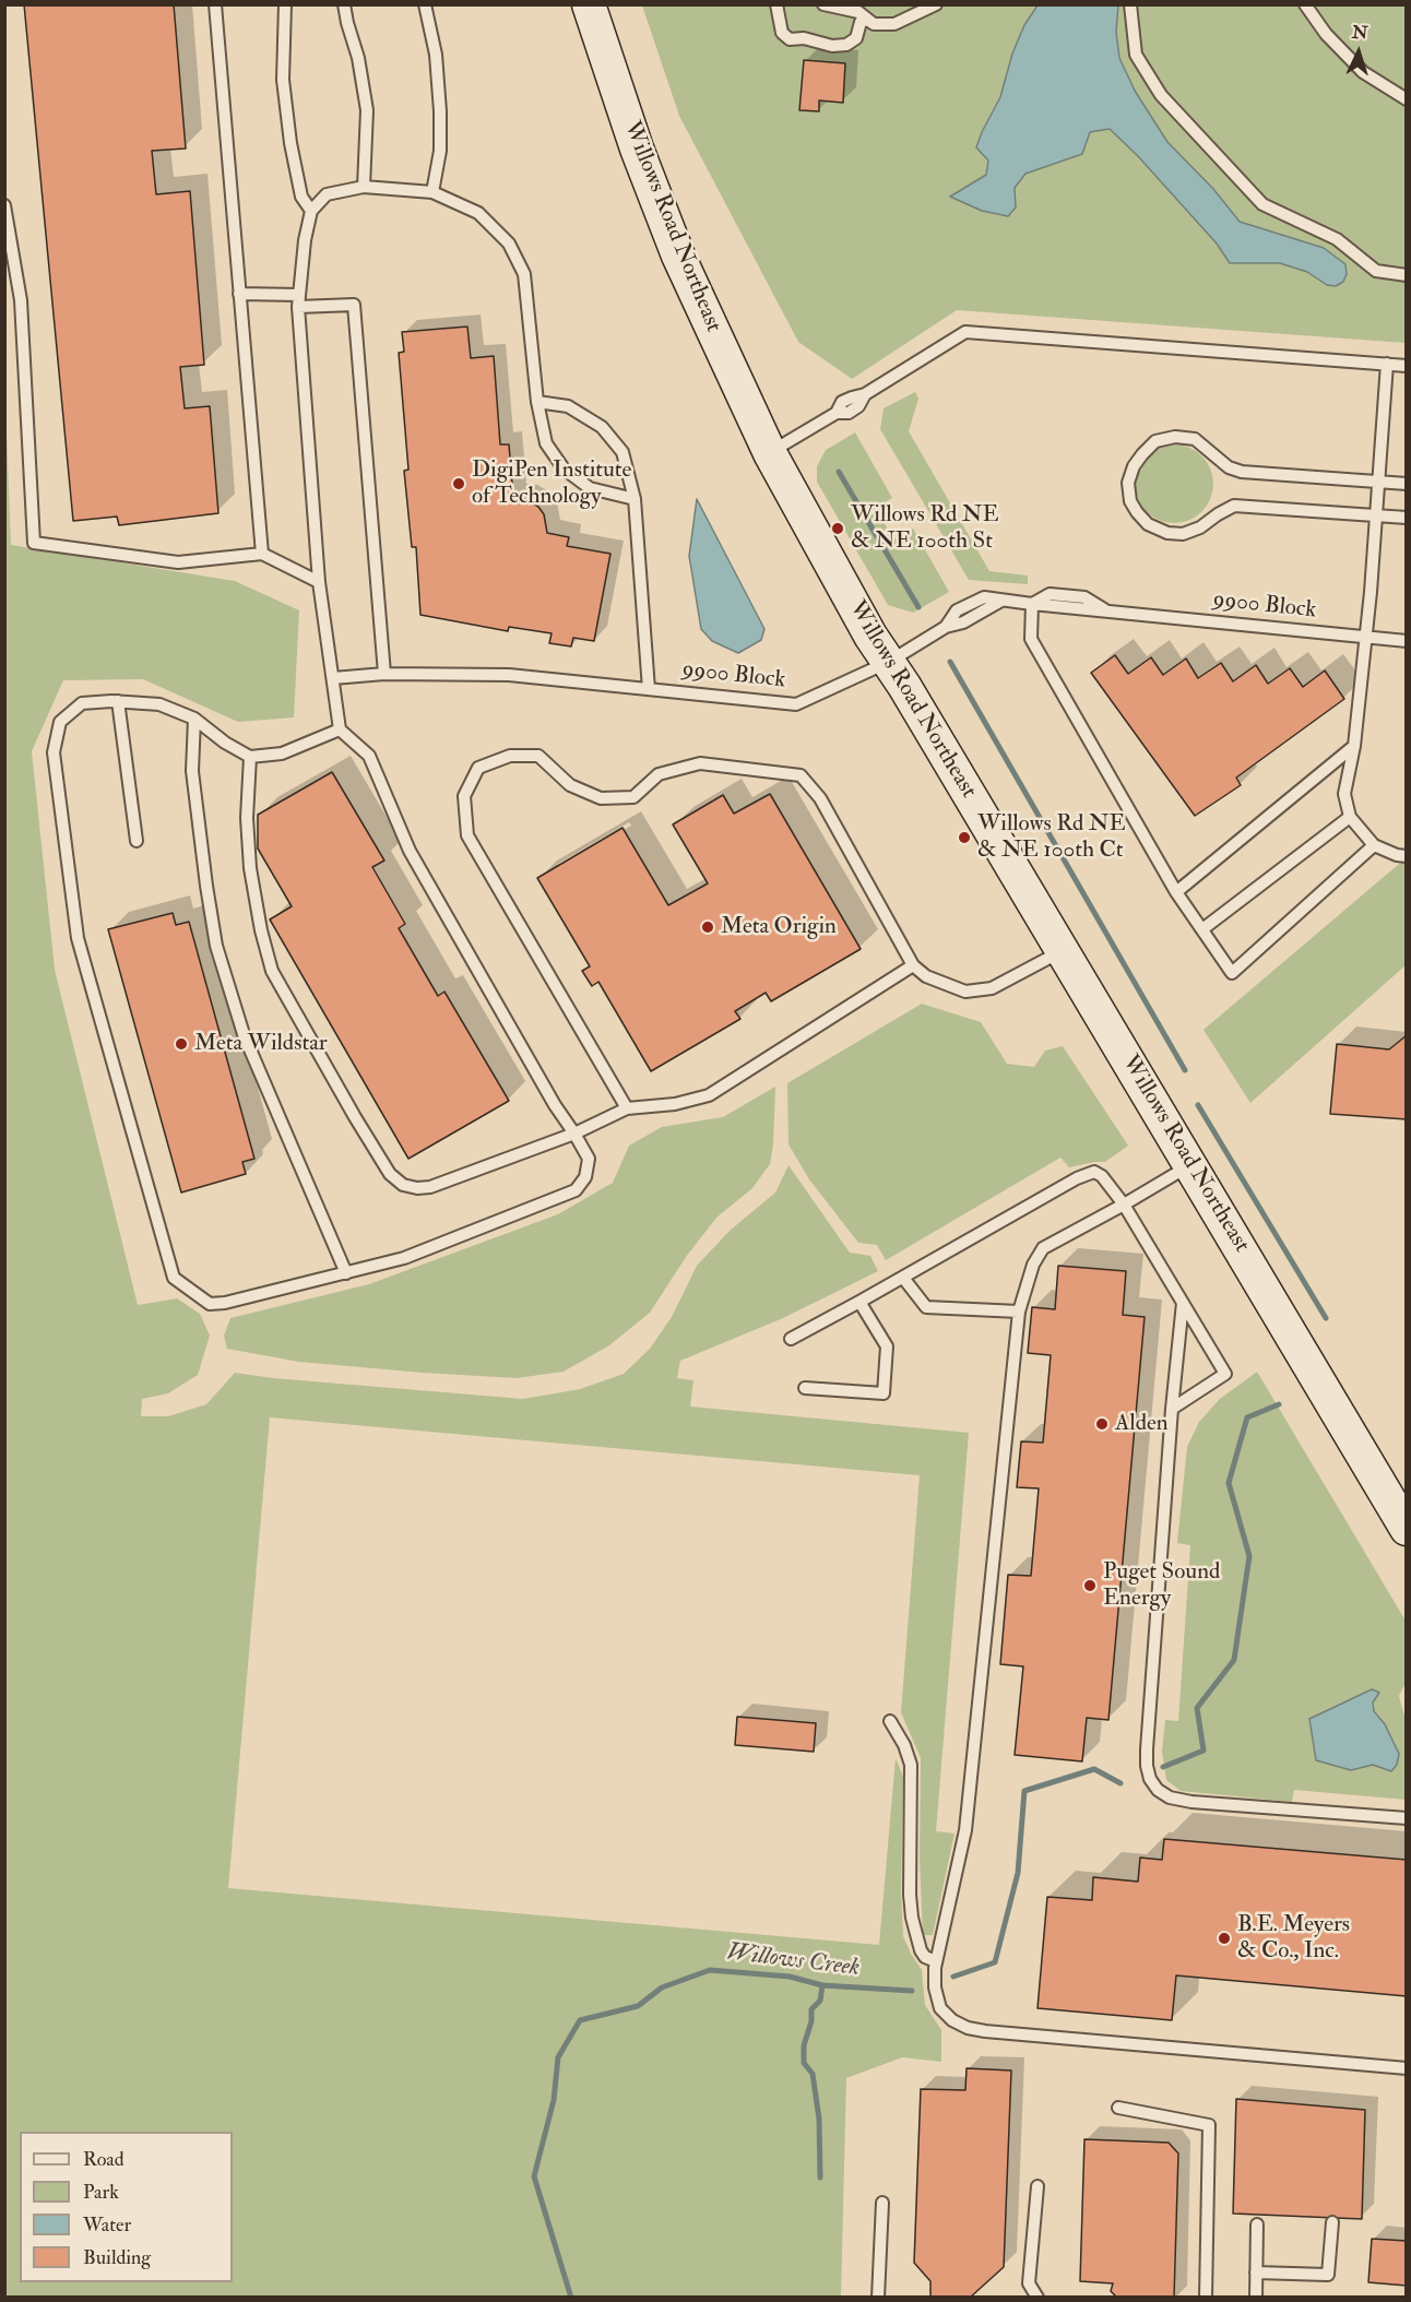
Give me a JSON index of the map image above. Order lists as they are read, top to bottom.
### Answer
{
  "streets": {
    "main road": ["Willows Road Northeast"],
    "lane": ["9900 Block"]
  },
  "crossings": [
    ["Willows Road Northeast", "9900 Block"]
  ],
  "water": ["Willows Creek"],
  "places": [
    "DigiPen Institute of Technology",
    "Willows Rd NE & NE 100th St",
    "Willows Rd NE & NE 100th Ct",
    "Meta Origin",
    "Meta Wildstar",
    "Alden",
    "Puget Sound Energy",
    "B.E. Meyers & Co., Inc."
  ],
  "legend": [
    "Road",
    "Park",
    "Water",
    "Building"
  ],
  "north": "top"
}
